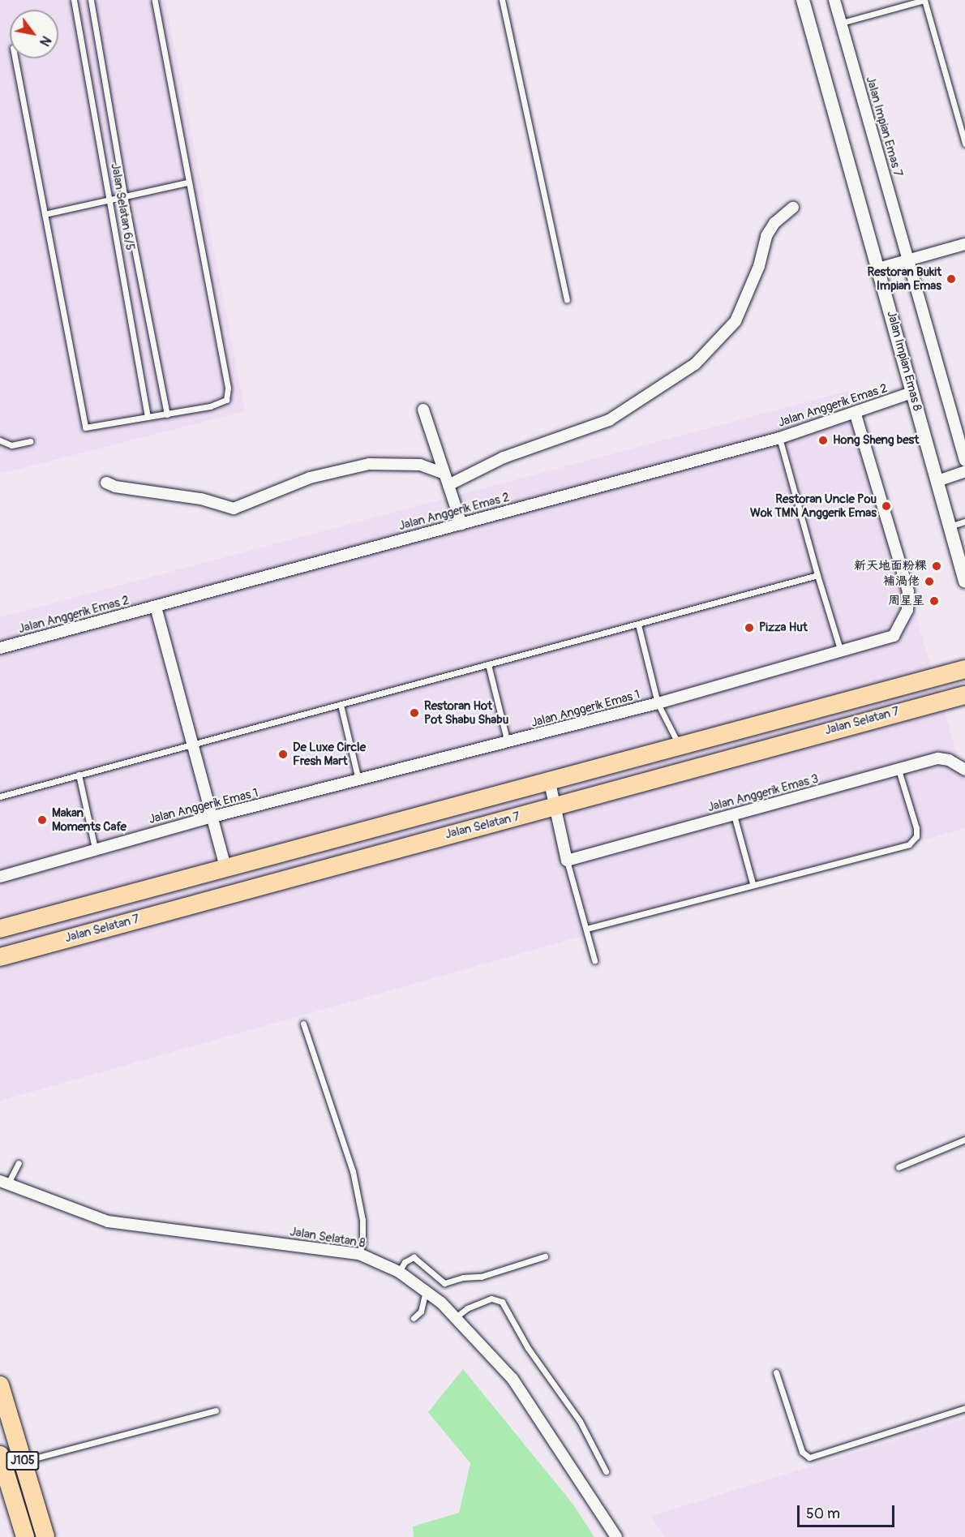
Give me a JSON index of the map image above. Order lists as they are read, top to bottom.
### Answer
{
  "streets": {
    "main road": ["Jalan Selatan 7", "J105"],
    "street": [
      "Jalan Impian Emas 7",
      "Jalan Impian Emas 8",
      "Jalan Anggerik Emas 2",
      "Jalan Anggerik Emas 1",
      "Jalan Anggerik Emas 3",
      "Jalan Selatan 8"
    ],
    "lane": ["Jalan Selatan 6/5"]
  },
  "crossings": [
    ["Jalan Impian Emas 8", "Jalan Anggerik Emas 2"],
    ["Jalan Anggerik Emas 2", "Jalan Anggerik Emas 1"]
  ],
  "places": [
    "Restoran Bukit Impian Emas",
    "Hong Sheng best",
    "Restoran Uncle Pou Wok TMN Anggerik Emas",
    "新天地面粉粿",
    "補渦佬",
    "周星星",
    "Pizza Hut",
    "Restoran Hot Pot Shabu Shabu",
    "De Luxe Circle Fresh Mart",
    "Makan Moments Cafe"
  ],
  "scale_bar": "50 m",
  "north": "bottom right"
}
